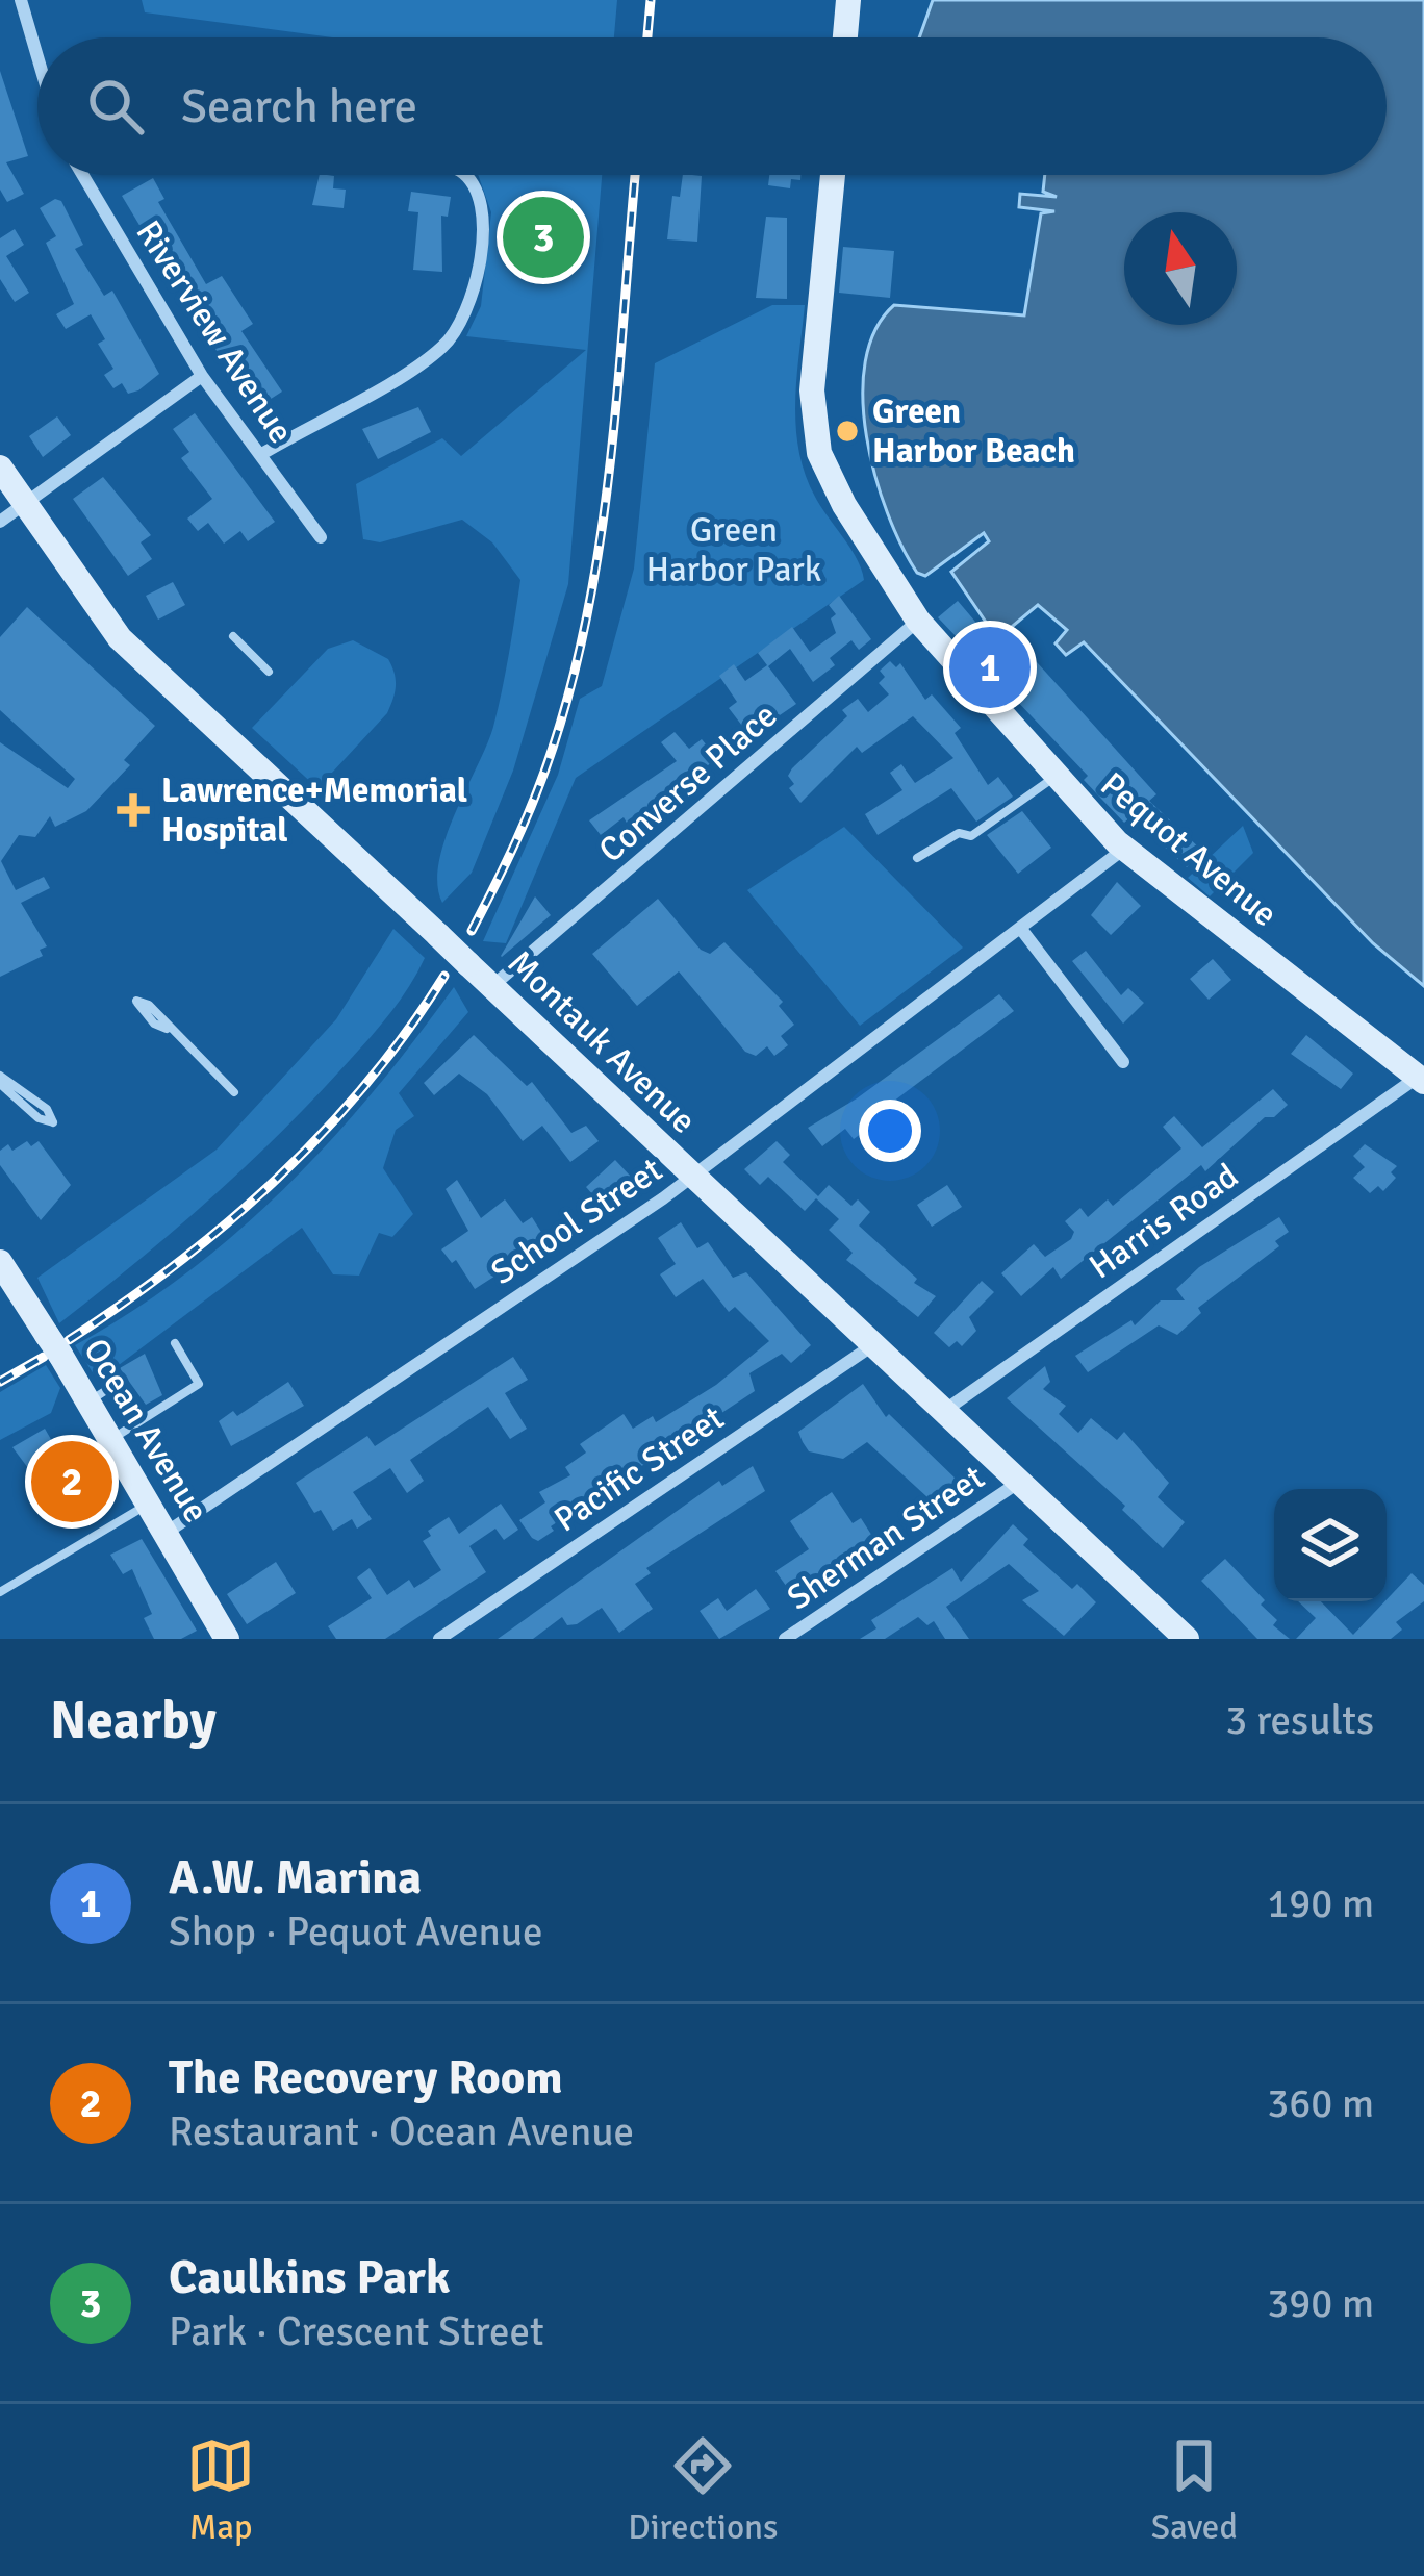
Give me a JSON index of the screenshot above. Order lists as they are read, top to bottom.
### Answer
{
  "streets": {
    "street": [
      "Riverview Avenue",
      "Converse Place",
      "Pequot Avenue",
      "Montauk Avenue",
      "School Street",
      "Harris Road",
      "Ocean Avenue",
      "Pacific Street",
      "Sherman Street"
    ]
  },
  "crossings": [
    ["Converse Place", "Pequot Avenue"],
    ["Converse Place", "Montauk Avenue"],
    ["Pequot Avenue", "School Street"],
    ["Pequot Avenue", "Harris Road"],
    ["Montauk Avenue", "School Street"],
    ["Montauk Avenue", "Harris Road"],
    ["Montauk Avenue", "Pacific Street"],
    ["Montauk Avenue", "Sherman Street"],
    ["School Street", "Ocean Avenue"]
  ],
  "parks": ["Green Harbor Park"],
  "places": {
    "other": ["Green Harbor Beach"],
    "health": ["Lawrence+Memorial Hospital"]
  },
  "north": "top",
  "page": {
    "search": "Search here",
    "pins": ["3", "1", "2"],
    "heading": ["Nearby", "3 results"],
    "list": [
      {
        "mark": "1",
        "name": "A.W. Marina",
        "note": "Shop · Pequot Avenue",
        "value": "190 m"
      },
      {
        "mark": "2",
        "name": "The Recovery Room",
        "note": "Restaurant · Ocean Avenue",
        "value": "360 m"
      },
      {
        "mark": "3",
        "name": "Caulkins Park",
        "note": "Park · Crescent Street",
        "value": "390 m"
      }
    ],
    "nav": ["Map", "Directions", "Saved"]
  }
}
